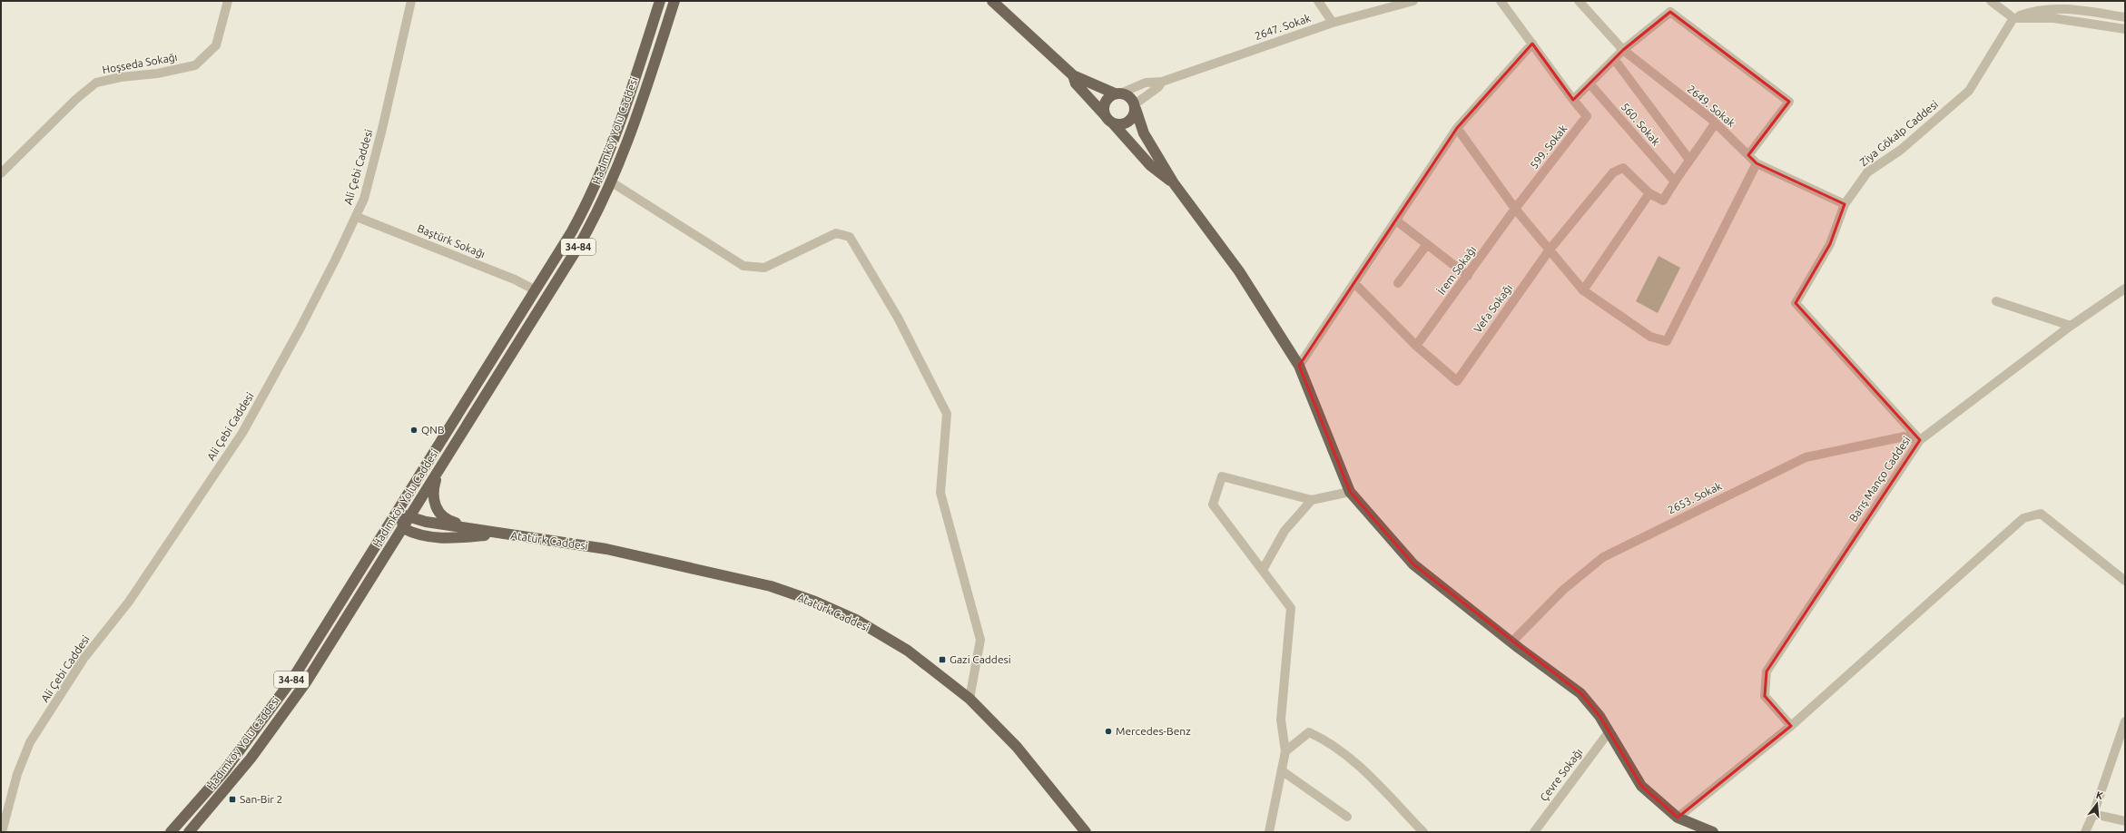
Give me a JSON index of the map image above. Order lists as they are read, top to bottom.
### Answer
{
  "streets": {
    "main road": ["Hadımköy Yolu Caddesi", "34-84", "Atatürk Caddesi"],
    "street": [
      "2647. Sokak",
      "Hoşseda Sokağı",
      "2649. Sokak",
      "560. Sokak",
      "Ziya Gökalp Caddesi",
      "599. Sokak",
      "Ali Çebi Caddesi",
      "Baştürk Sokağı",
      "İrem Sokağı",
      "Vefa Sokağı",
      "Barış Manço Caddesi",
      "2653. Sokak",
      "Çevre Sokağı"
    ]
  },
  "crossings": [
    ["2649. Sokak", "Ziya Gökalp Caddesi"],
    ["Hadımköy Yolu Caddesi", "Baştürk Sokağı"],
    ["Ziya Gökalp Caddesi", "Barış Manço Caddesi"],
    ["Ziya Gökalp Caddesi", "2653. Sokak"],
    ["599. Sokak", "İrem Sokağı"],
    ["Ali Çebi Caddesi", "Baştürk Sokağı"],
    ["İrem Sokağı", "Vefa Sokağı"],
    ["Barış Manço Caddesi", "2653. Sokak"]
  ],
  "places": {
    "other": ["QNB", "Mercedes-Benz"],
    "transit": ["Gazi Caddesi", "San-Bir 2"]
  },
  "north": "top"
}
